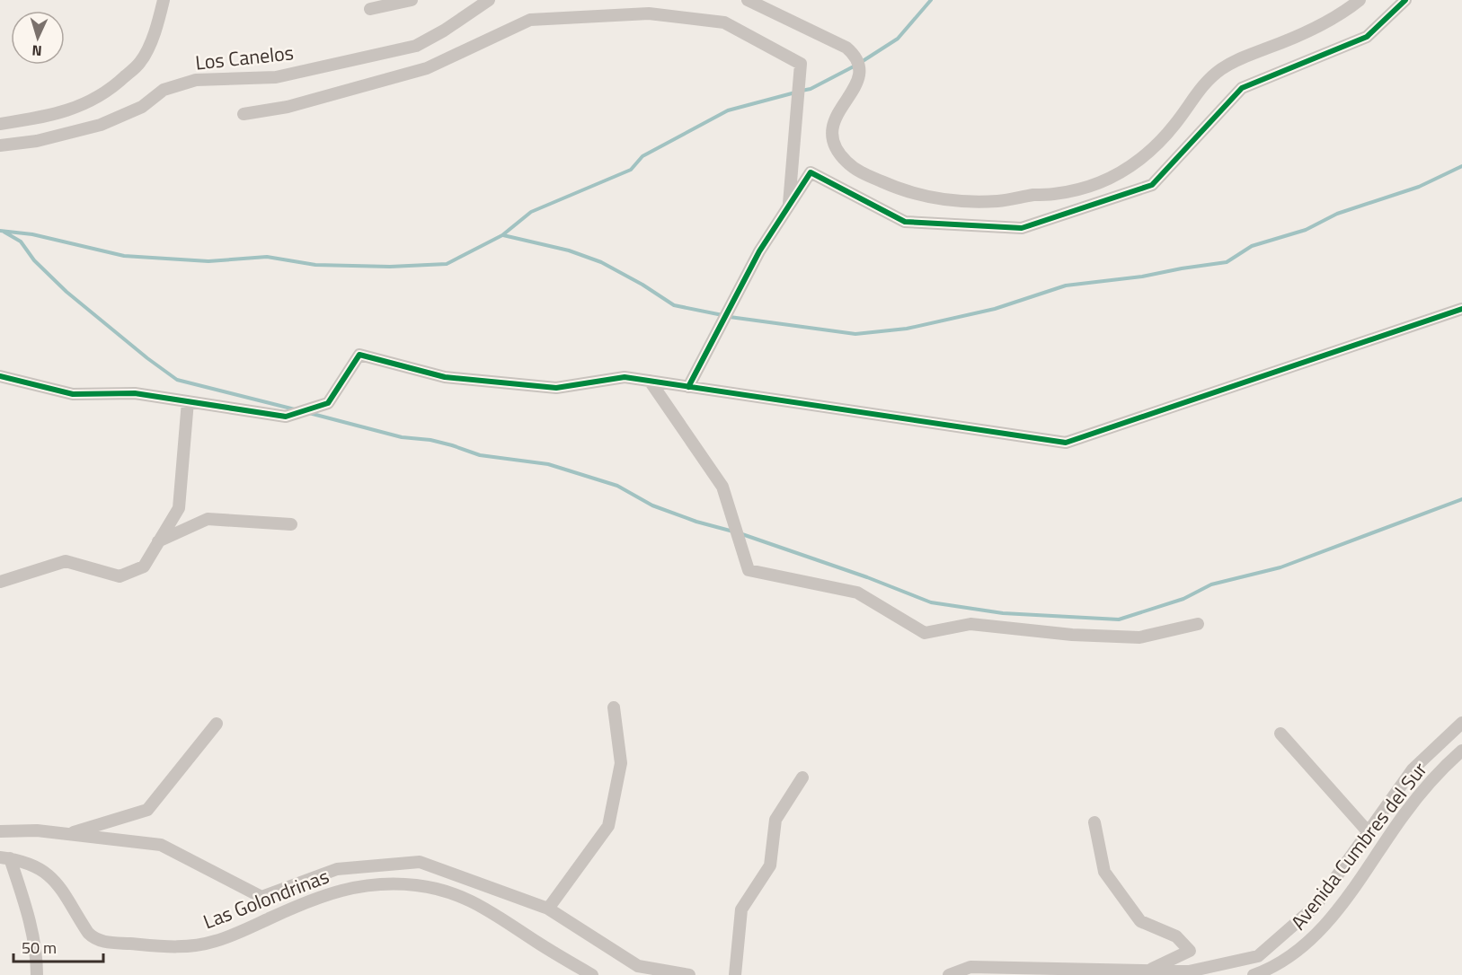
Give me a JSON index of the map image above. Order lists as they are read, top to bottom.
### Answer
{
  "streets": {
    "street": ["Los Canelos", "Avenida Cumbres del Sur", "Las Golondrinas"]
  },
  "scale_bar": "50 m",
  "north": "bottom"
}
